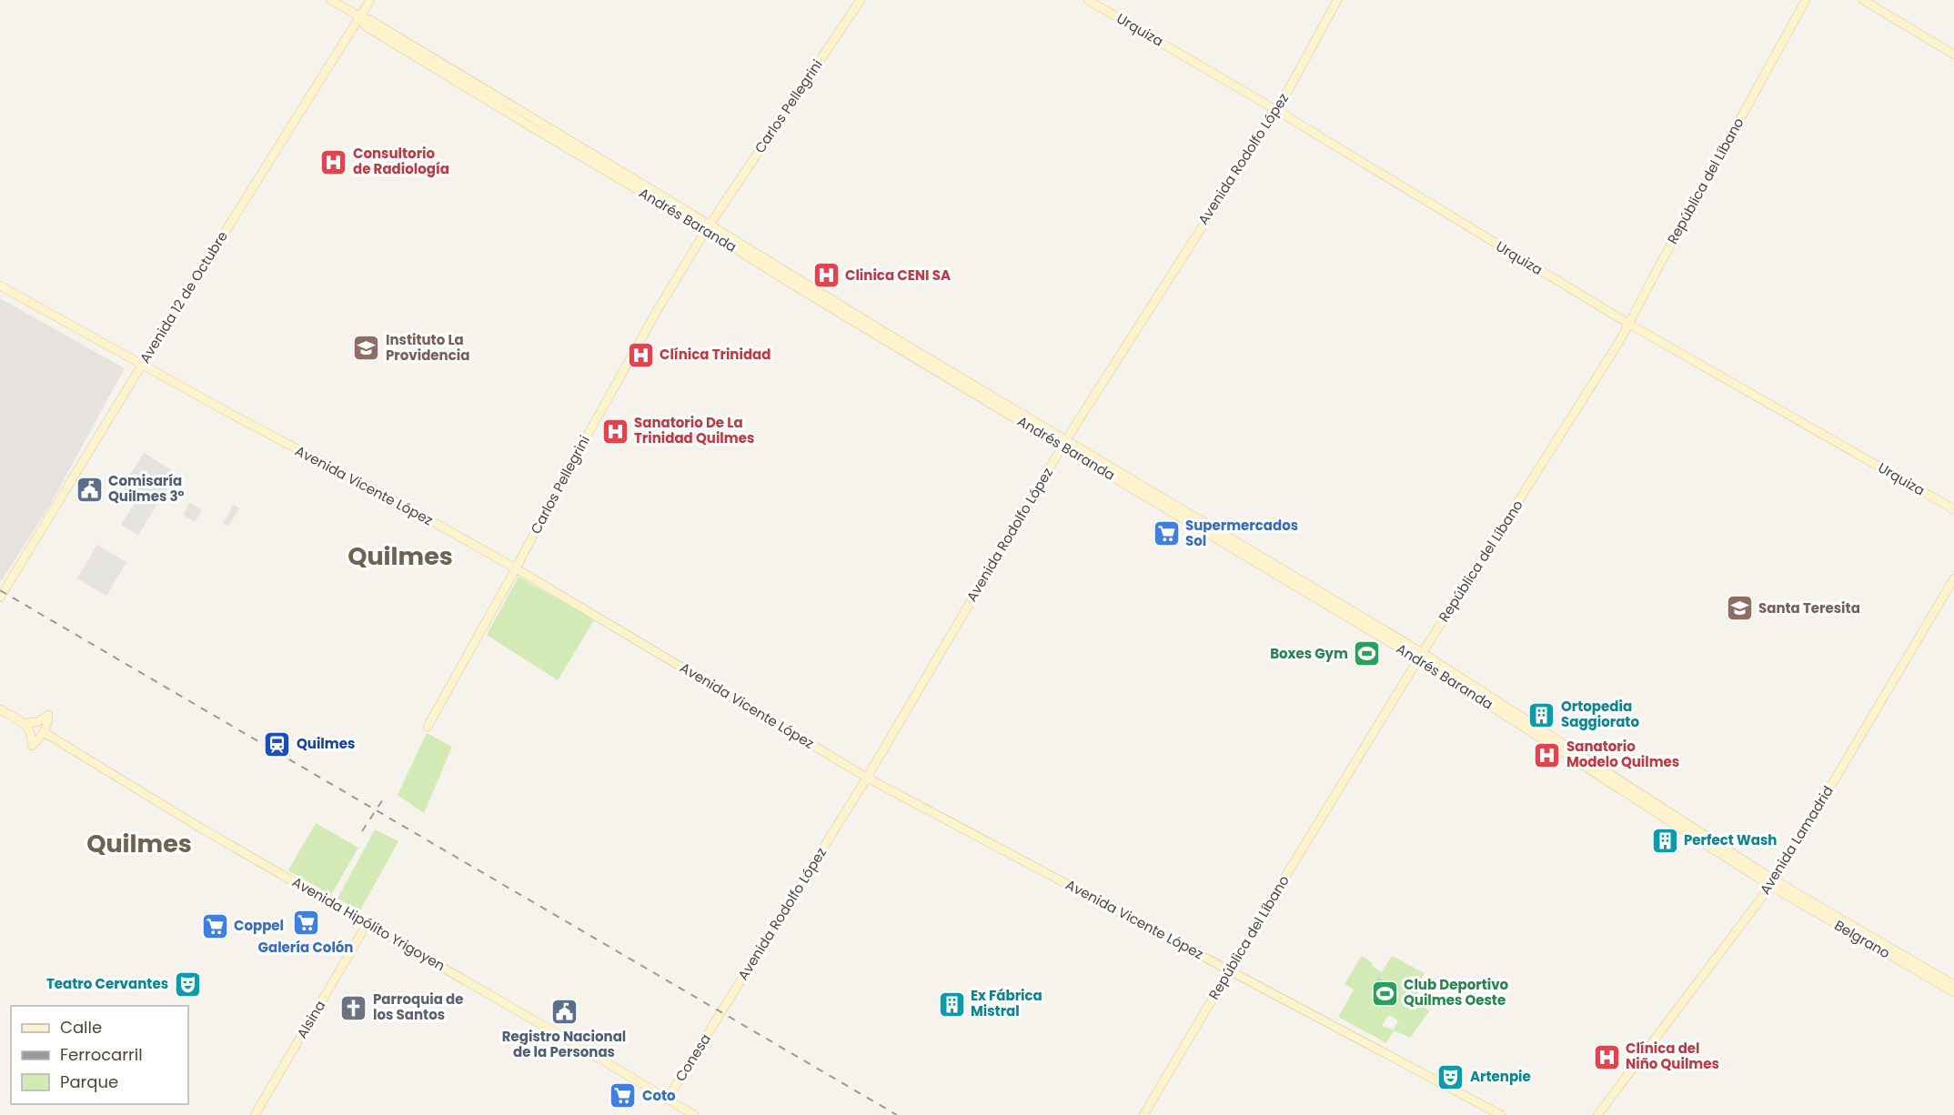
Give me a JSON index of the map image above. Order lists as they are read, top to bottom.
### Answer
{
  "streets": {
    "main road": [
      "Urquiza",
      "Carlos Pellegrini",
      "Avenida Rodolfo López",
      "República del Líbano",
      "Andrés Baranda",
      "Avenida 12 de Octubre",
      "Avenida Vicente López",
      "Avenida Lamadrid",
      "Avenida Hipólito Yrigoyen",
      "Belgrano",
      "Alsina",
      "Conesa"
    ]
  },
  "crossings": [
    ["Urquiza", "Avenida Rodolfo López"],
    ["Urquiza", "República del Líbano"],
    ["Carlos Pellegrini", "Andrés Baranda"],
    ["Carlos Pellegrini", "Avenida Vicente López"],
    ["Avenida Rodolfo López", "Andrés Baranda"],
    ["Avenida Rodolfo López", "Avenida Vicente López"],
    ["Avenida Rodolfo López", "Conesa"],
    ["República del Líbano", "Andrés Baranda"],
    ["República del Líbano", "Avenida Vicente López"],
    ["Andrés Baranda", "Avenida 12 de Octubre"],
    ["Andrés Baranda", "Avenida Lamadrid"],
    ["Andrés Baranda", "Belgrano"],
    ["Avenida 12 de Octubre", "Avenida Vicente López"],
    ["Avenida Lamadrid", "Belgrano"],
    ["Avenida Hipólito Yrigoyen", "Alsina"],
    ["Avenida Hipólito Yrigoyen", "Conesa"]
  ],
  "districts": ["Quilmes", "Quilmes"],
  "places": {
    "hospital": [
      "Consultorio de Radiología",
      "Clinica CENI SA",
      "Clínica Trinidad",
      "Sanatorio De La Trinidad Quilmes",
      "Sanatorio Modelo Quilmes",
      "Clínica del Niño Quilmes"
    ],
    "school or university": ["Instituto La Providencia", "Santa Teresita"],
    "public building": ["Comisaría Quilmes 3°", "Registro Nacional de la Personas"],
    "supermarket": [
      "Supermercados Sol",
      "Galería Colón",
      "Coppel",
      "Coto"
    ],
    "sports": ["Boxes Gym", "Club Deportivo Quilmes Oeste"],
    "building": ["Ortopedia Saggiorato", "Perfect Wash", "Ex Fábrica Mistral"],
    "station": ["Quilmes"],
    "theatre": ["Teatro Cervantes", "Artenpie"],
    "church": ["Parroquia de los Santos"]
  },
  "legend": ["Calle", "Ferrocarril", "Parque"]
}
